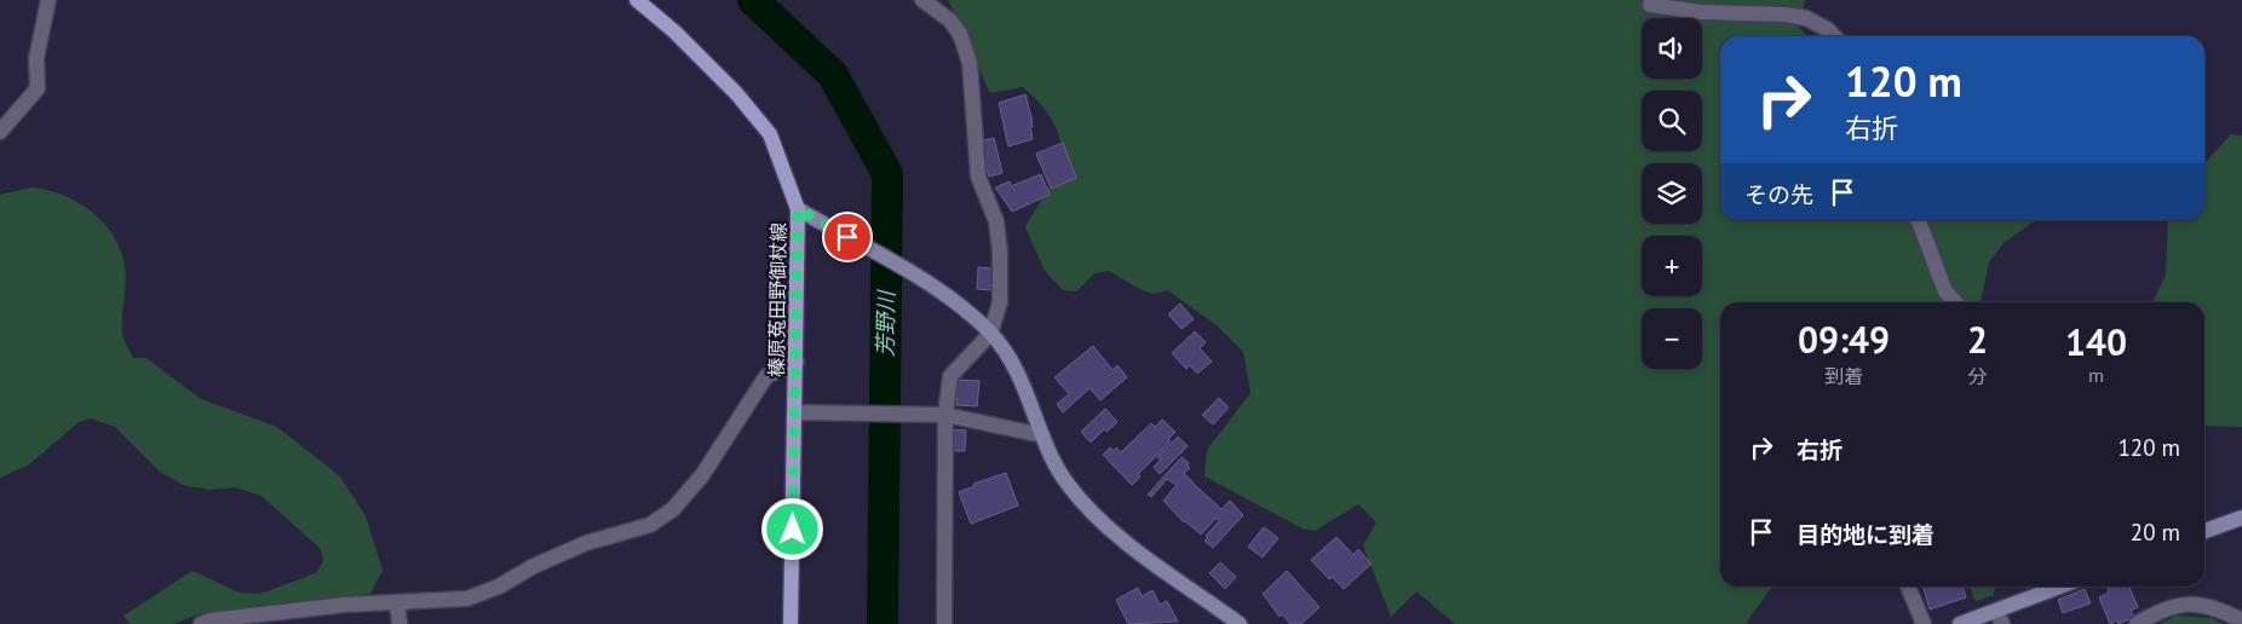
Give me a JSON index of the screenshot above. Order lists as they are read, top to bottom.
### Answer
{
  "streets": {
    "main road": ["榛原菟田野御杖線"]
  },
  "water": ["芳野川"],
  "page": {
    "map_buttons": ["+", "−"],
    "turn": ["120 m", "右折"],
    "then": "その先",
    "eta": [
      "09:49",
      "到着",
      "2",
      "分",
      "140",
      "m"
    ],
    "list": [
      {
        "name": "右折",
        "value": "120 m"
      },
      {
        "name": "目的地に到着",
        "value": "20 m"
      }
    ]
  }
}
